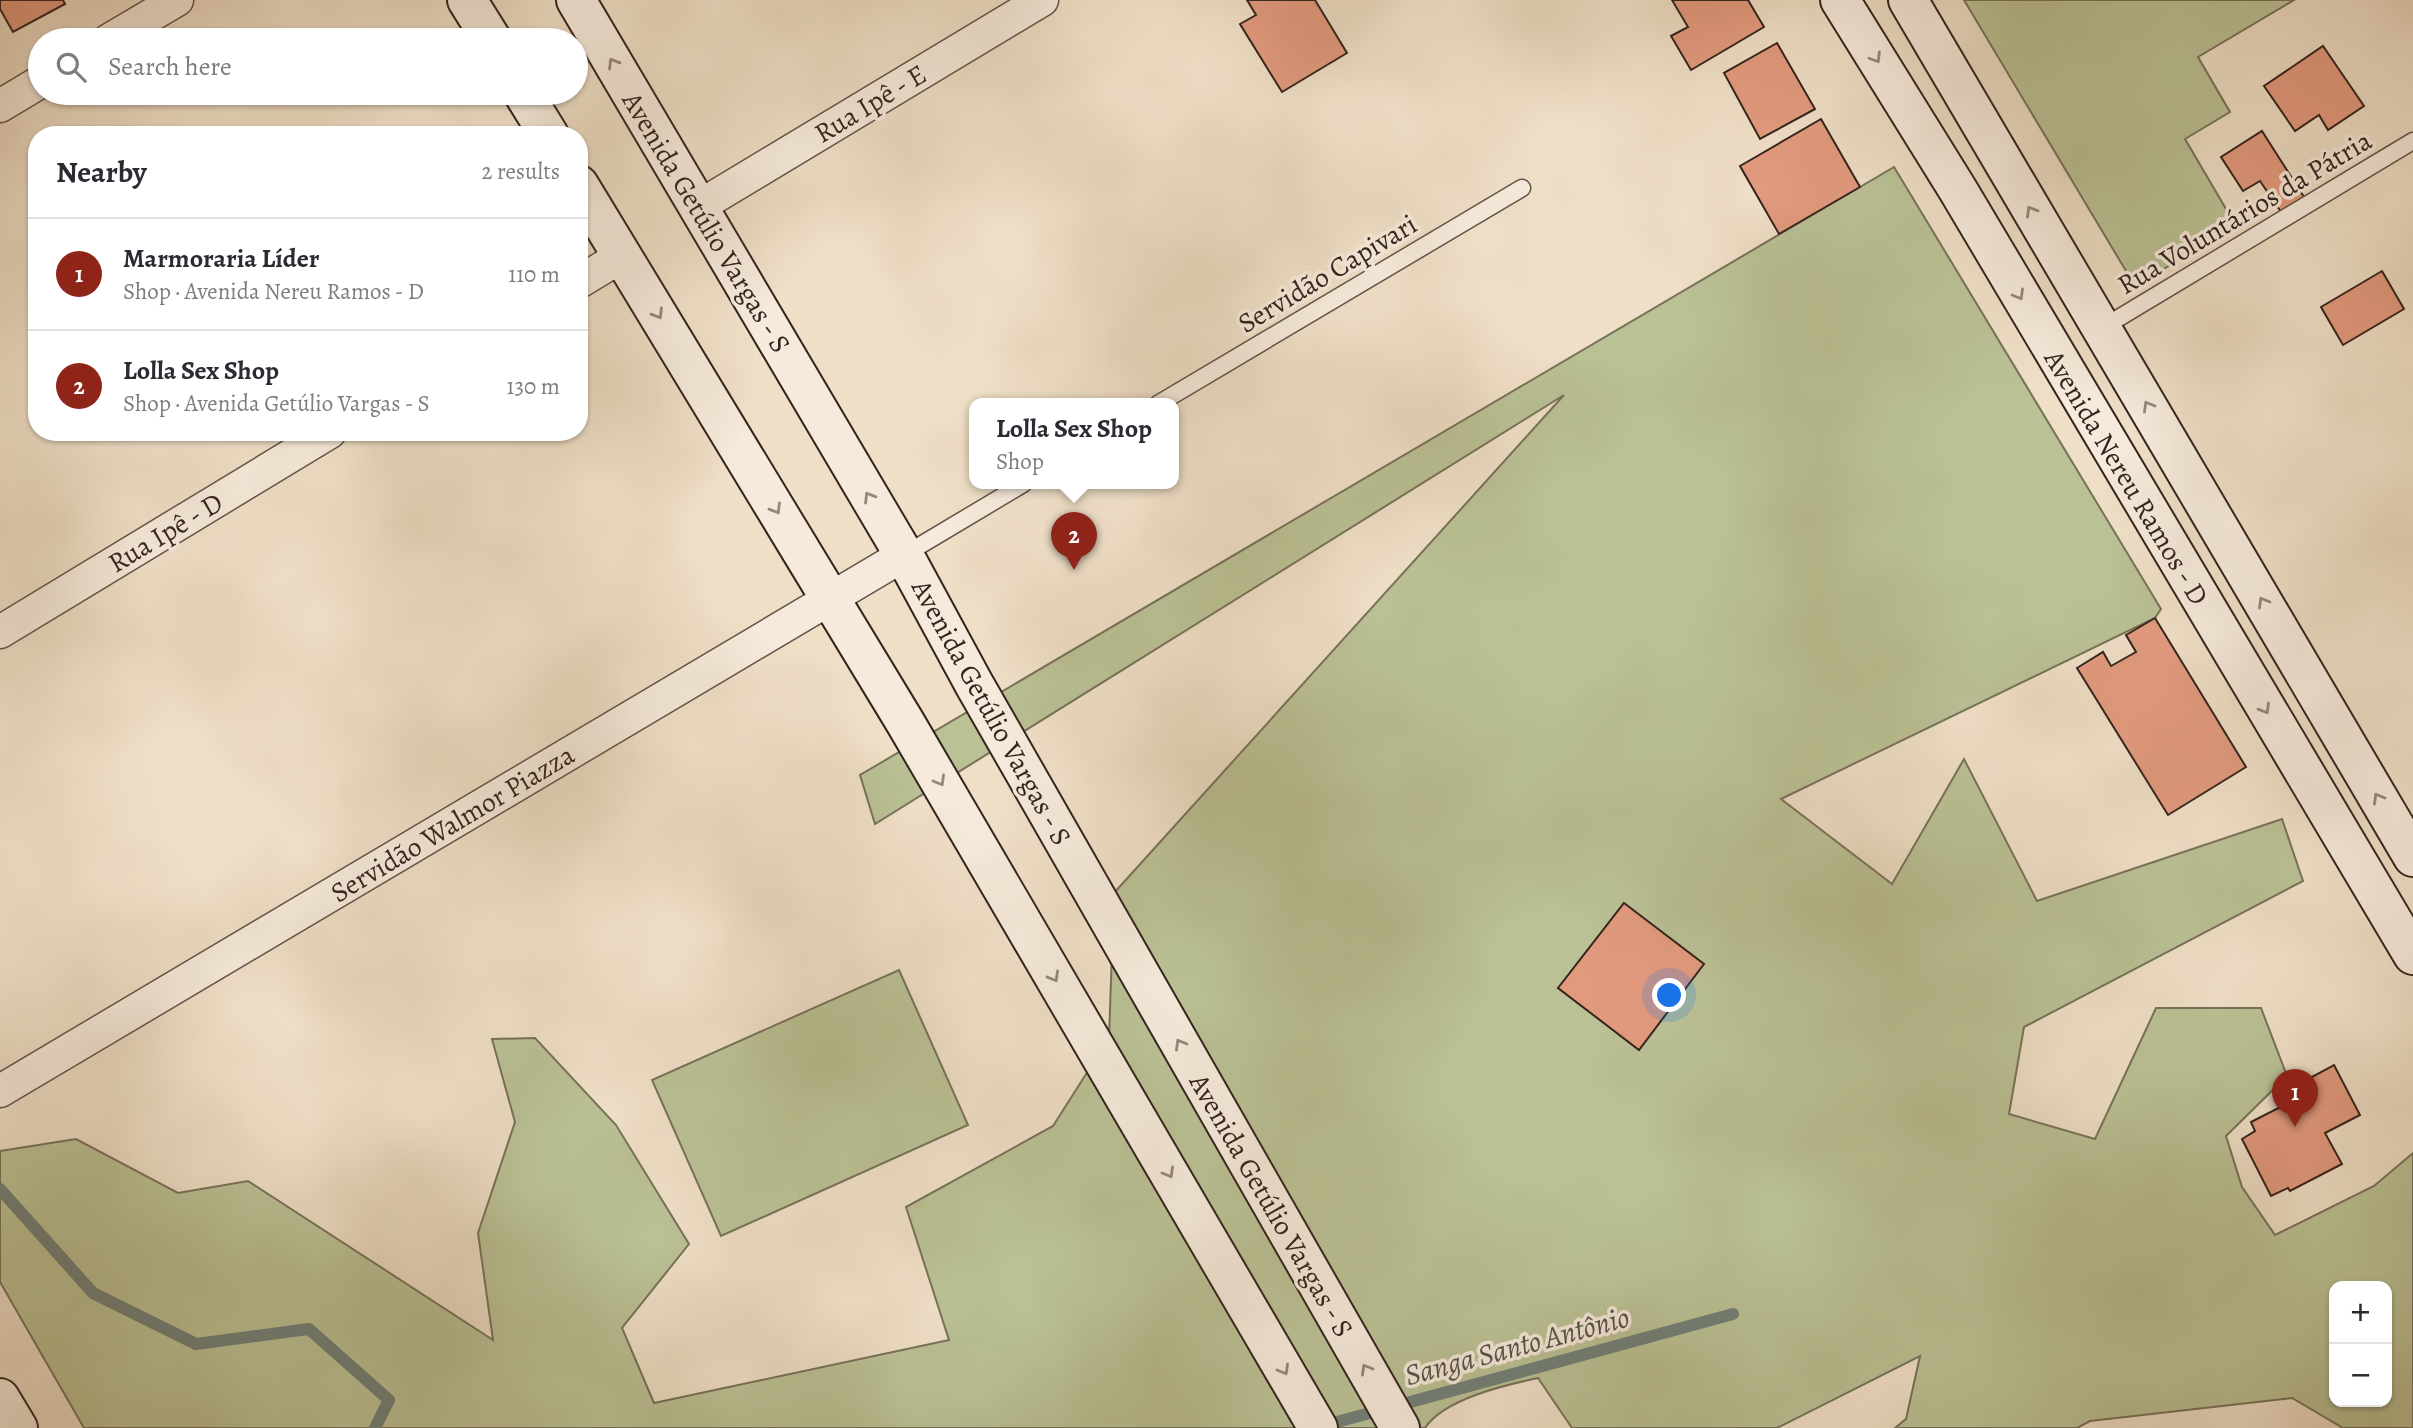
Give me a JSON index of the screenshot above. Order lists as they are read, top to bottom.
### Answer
{
  "streets": {
    "street": [
      "Rua Ipê - E",
      "Avenida Getúlio Vargas - S",
      "Avenida Nereu Ramos - D",
      "Rua Ipê - D",
      "Servidão Walmor Piazza"
    ],
    "lane": ["Rua Voluntários da Pátria", "Servidão Capivari"]
  },
  "crossings": [
    ["Rua Ipê - E", "Avenida Getúlio Vargas - S"],
    ["Rua Voluntários da Pátria", "Avenida Nereu Ramos - D"],
    ["Avenida Getúlio Vargas - S", "Servidão Walmor Piazza"]
  ],
  "water": ["Sanga Santo Antônio"],
  "page": {
    "search": "Search here",
    "heading": ["Nearby", "2 results"],
    "list": [
      {
        "mark": "1",
        "name": "Marmoraria Líder",
        "note": "Shop · Avenida Nereu Ramos - D",
        "value": "110 m"
      },
      {
        "mark": "2",
        "name": "Lolla Sex Shop",
        "note": "Shop · Avenida Getúlio Vargas - S",
        "value": "130 m"
      }
    ],
    "popup": ["Lolla Sex Shop", "Shop"],
    "pins": ["2", "1"],
    "map_buttons": ["+", "−"]
  }
}
